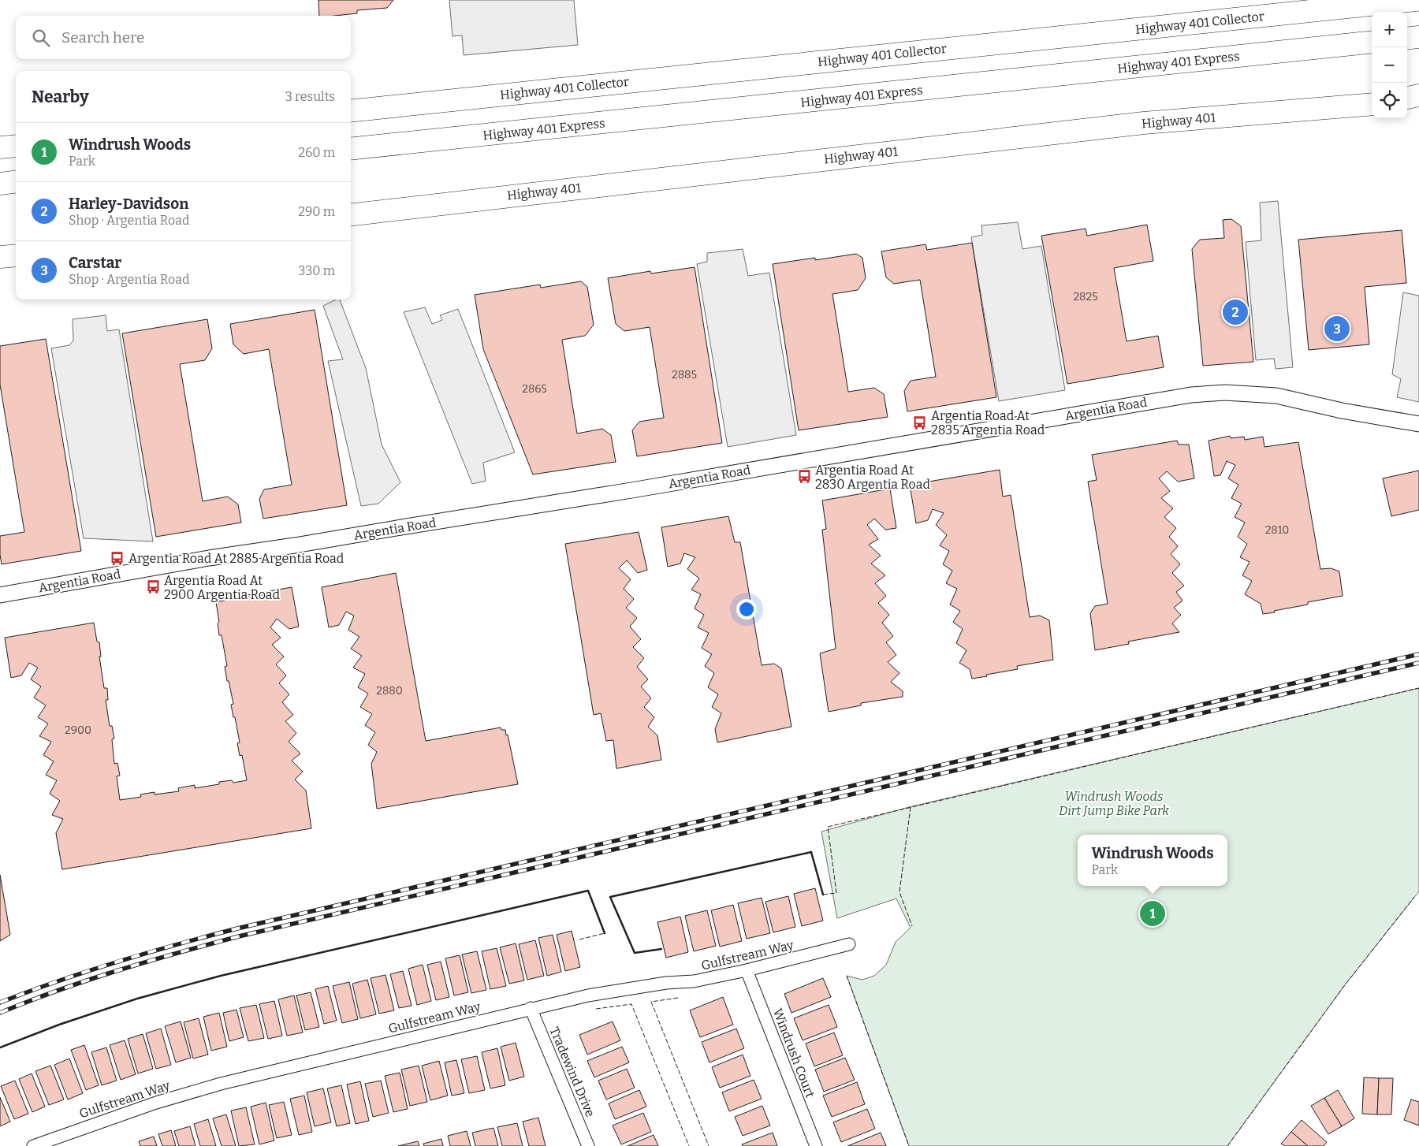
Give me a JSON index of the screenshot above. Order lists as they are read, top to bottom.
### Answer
{
  "streets": {
    "highway": ["Highway 401 Collector", "Highway 401 Express", "Highway 401"],
    "street": [
      "Argentia Road",
      "Gulfstream Way",
      "Windrush Court",
      "Tradewind Drive"
    ]
  },
  "crossings": [
    ["Gulfstream Way", "Windrush Court"],
    ["Gulfstream Way", "Tradewind Drive"]
  ],
  "parks": ["Windrush Woods Dirt Jump Bike Park"],
  "places": {
    "bus stop": [
      "Argentia Road At 2835 Argentia Road",
      "Argentia Road At 2830 Argentia Road",
      "Argentia Road At 2885 Argentia Road",
      "Argentia Road At 2900 Argentia Road"
    ]
  },
  "house_numbers": [
    "2825",
    "2885",
    "2865",
    "2810",
    "2880",
    "2900"
  ],
  "page": {
    "map_buttons": ["+", "−"],
    "search": "Search here",
    "heading": ["Nearby", "3 results"],
    "list": [
      {
        "mark": "1",
        "name": "Windrush Woods",
        "note": "Park",
        "value": "260 m"
      },
      {
        "mark": "2",
        "name": "Harley-Davidson",
        "note": "Shop · Argentia Road",
        "value": "290 m"
      },
      {
        "mark": "3",
        "name": "Carstar",
        "note": "Shop · Argentia Road",
        "value": "330 m"
      }
    ],
    "pins": ["2", "3", "1"],
    "popup": ["Windrush Woods", "Park"]
  }
}
